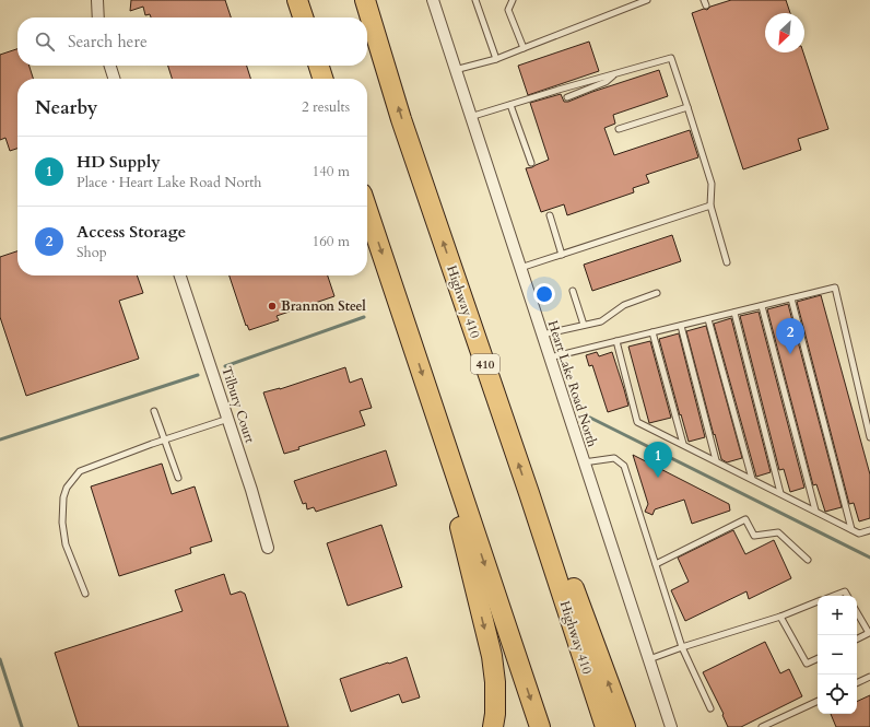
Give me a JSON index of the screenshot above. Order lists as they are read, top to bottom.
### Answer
{
  "streets": {
    "highway": ["Highway 410", "410"],
    "street": ["Heart Lake Road North", "Tilbury Court"]
  },
  "places": ["Brannon Steel"],
  "north": "bottom left",
  "page": {
    "search": "Search here",
    "heading": ["Nearby", "2 results"],
    "list": [
      {
        "mark": "1",
        "name": "HD Supply",
        "note": "Place · Heart Lake Road North",
        "value": "140 m"
      },
      {
        "mark": "2",
        "name": "Access Storage",
        "note": "Shop",
        "value": "160 m"
      }
    ],
    "pins": ["2", "1"],
    "map_buttons": ["+", "−"]
  }
}
